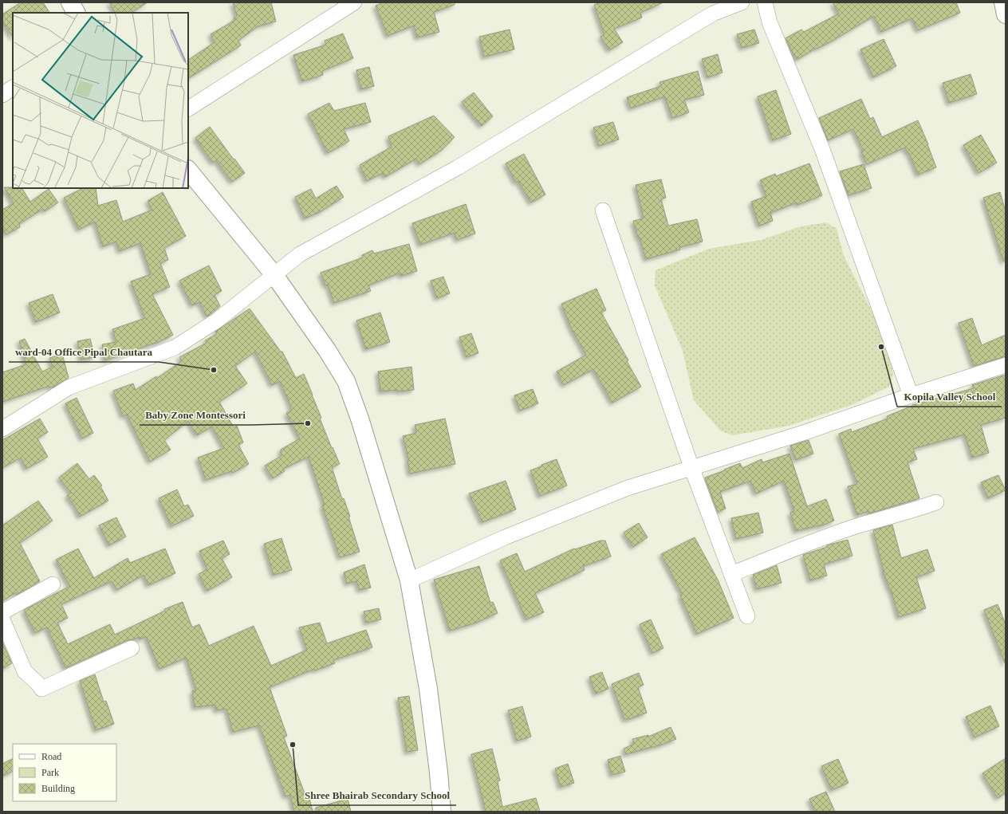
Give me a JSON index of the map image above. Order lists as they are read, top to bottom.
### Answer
{
  "places": [
    "Kopila Valley School",
    "ward-04 Office Pipal Chautara",
    "Baby Zone Montessori",
    "Shree Bhairab Secondary School"
  ],
  "legend": ["Road", "Park", "Building"]
}
